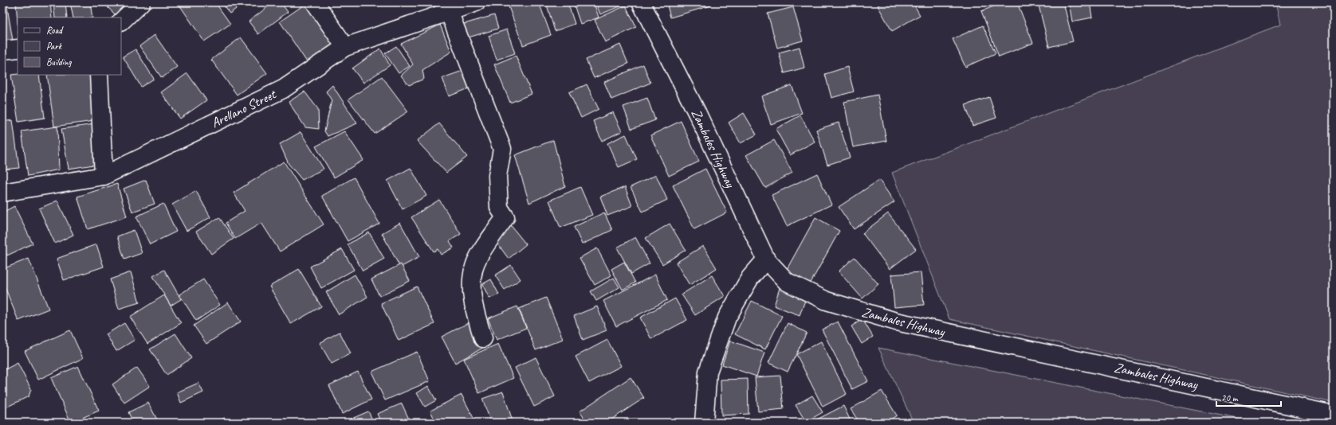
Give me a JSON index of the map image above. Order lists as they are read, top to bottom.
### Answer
{
  "streets": {
    "street": ["Arellano Street", "Zambales Highway"]
  },
  "legend": ["Road", "Park", "Building"],
  "scale_bar": "20 m"
}
